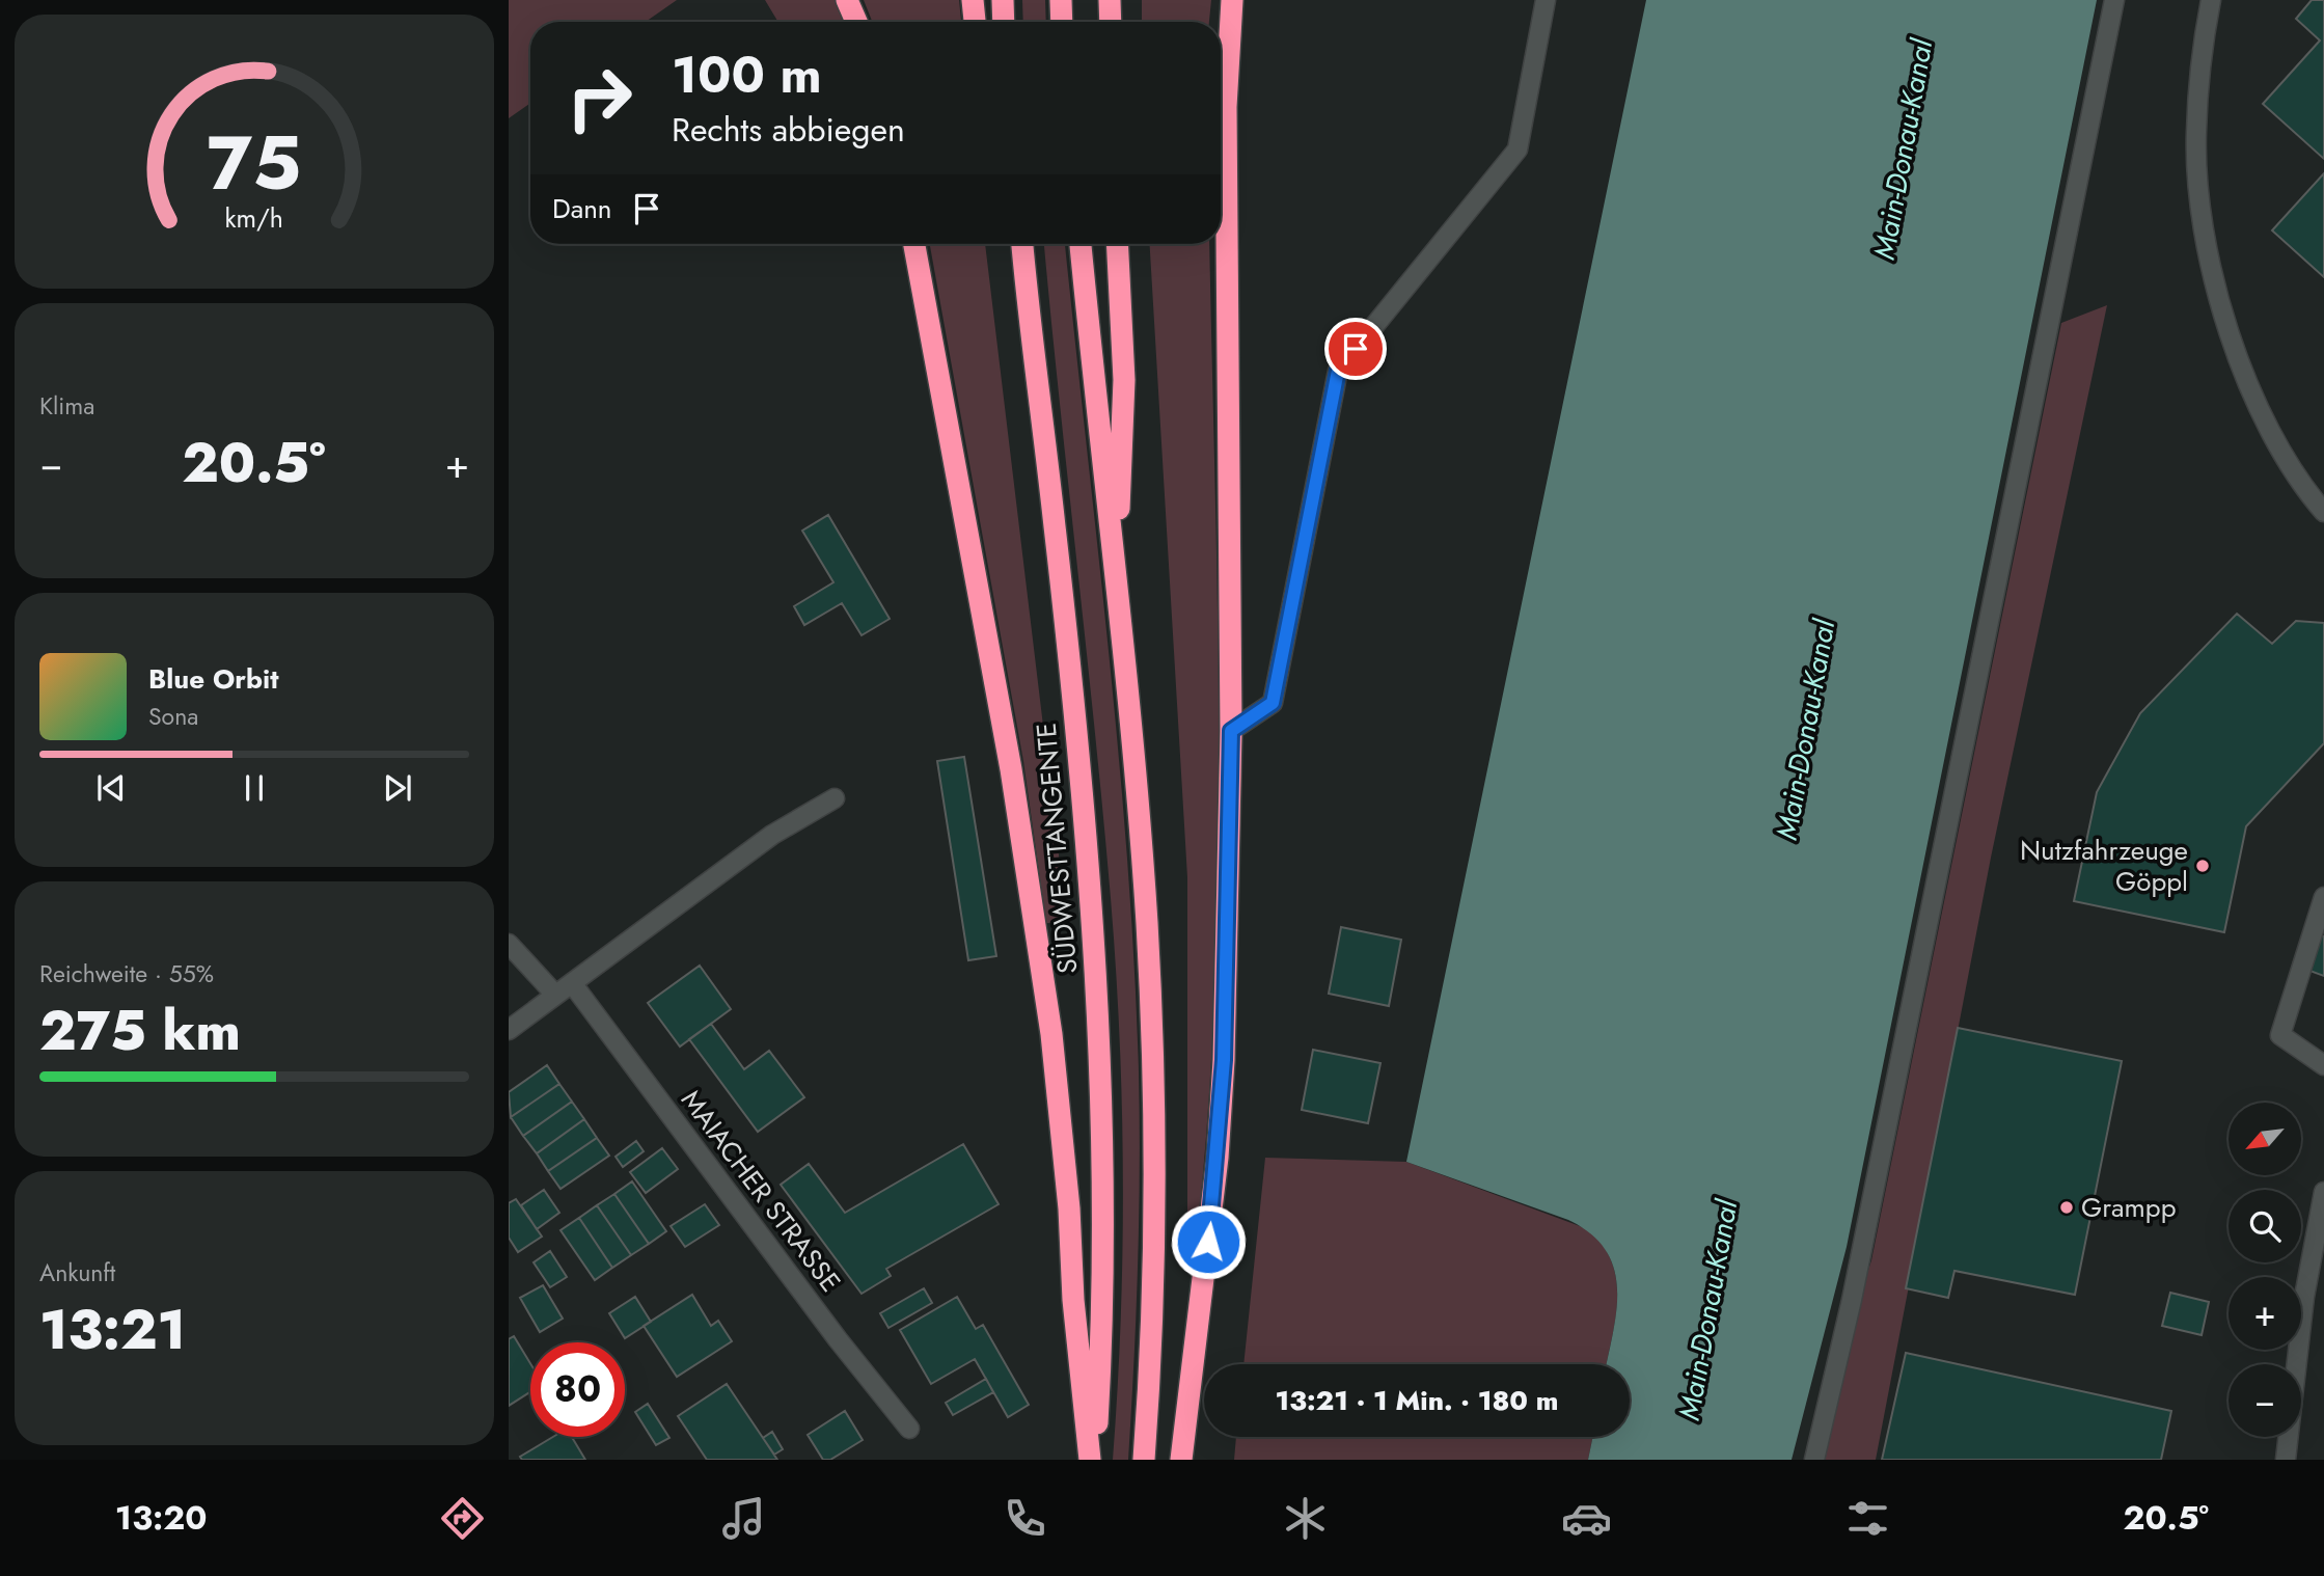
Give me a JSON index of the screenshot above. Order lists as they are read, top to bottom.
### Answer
{
  "streets": {
    "highway": ["SÜDWESTTANGENTE"],
    "street": ["MAIACHER STRASSE"]
  },
  "water": ["Main-Donau-Kanal"],
  "places": ["Nutzfahrzeuge Göppl", "Grampp"],
  "north": "bottom left",
  "page": {
    "turn": ["100 m", "Rechts abbiegen"],
    "then": "Dann",
    "tile": [
      "Klima",
      ["Reichweite · 55%", "275 km"],
      ["Ankunft", "13:21"]
    ],
    "heat": ["−", "20.5°", "+"],
    "song": ["Blue Orbit", "Sona"],
    "map_buttons": ["+", "−"],
    "limit": "80",
    "trip": "13:21 · 1 Min. · 180 m",
    "tabs": ["13:20", "20.5°"],
    "gauge": ["75", "km/h"]
  }
}
